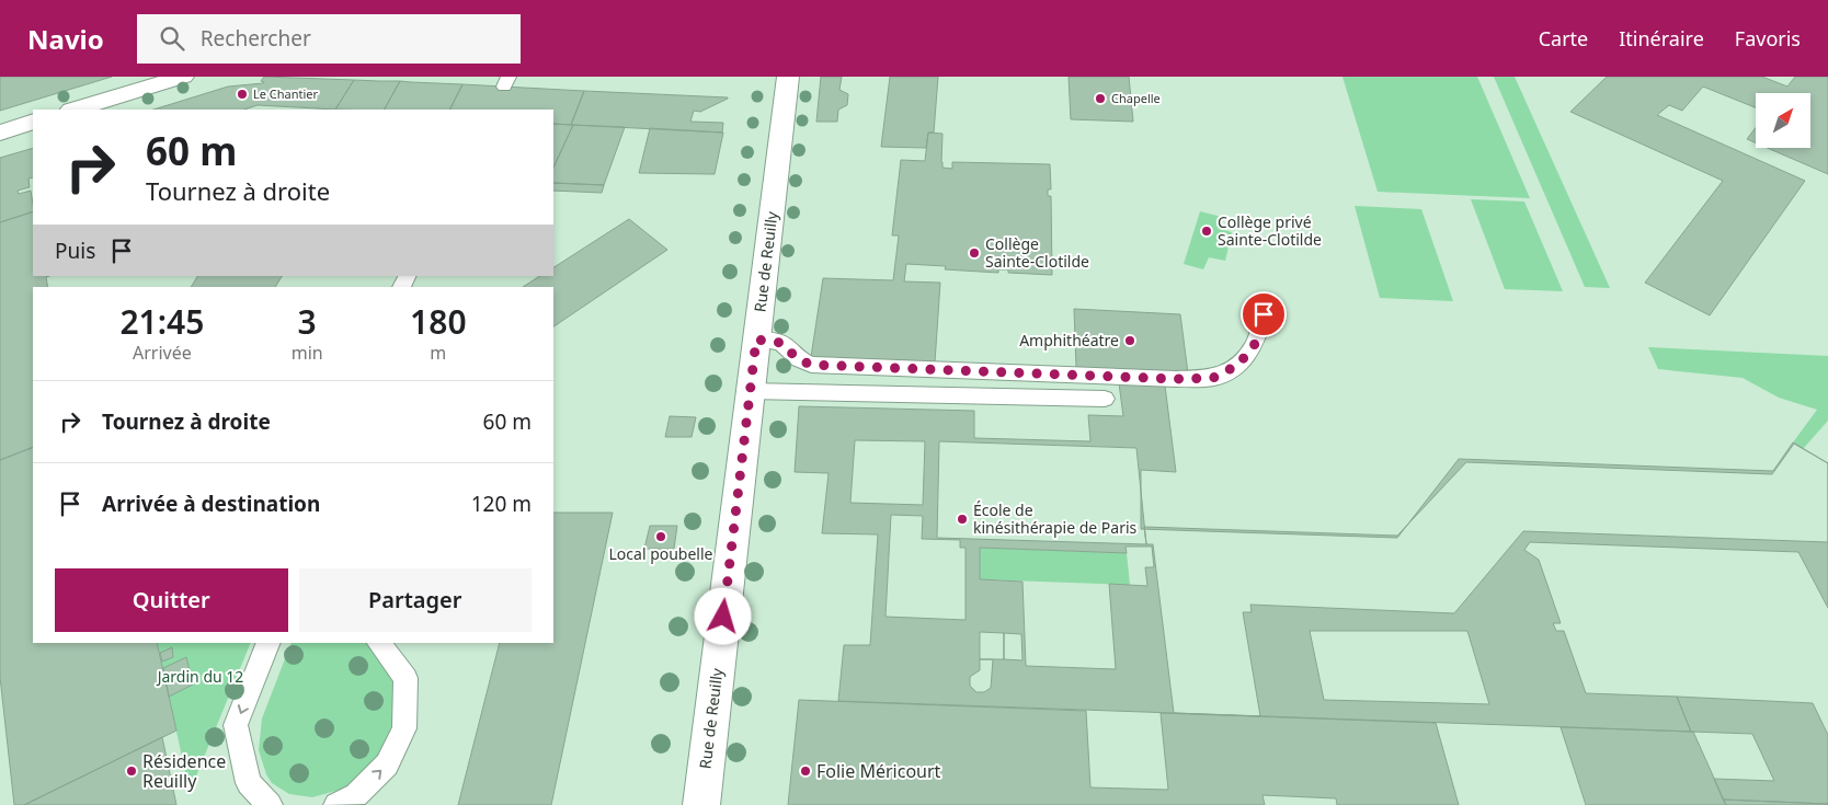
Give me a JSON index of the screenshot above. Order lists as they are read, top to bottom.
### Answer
{
  "streets": {
    "street": ["Rue de Reuilly"]
  },
  "parks": ["Jardin du 12"],
  "places": [
    "Le Chantier",
    "Chapelle",
    "Collège privé Sainte-Clotilde",
    "Collège Sainte-Clotilde",
    "Amphithéatre",
    "École de kinésithérapie de Paris",
    "Local poubelle",
    "Résidence Reuilly",
    "Folie Méricourt"
  ],
  "north": "top right",
  "page": {
    "header": "Navio",
    "search": "Rechercher",
    "nav": ["Carte", "Itinéraire", "Favoris"],
    "turn": ["60 m", "Tournez à droite"],
    "then": "Puis",
    "eta": [
      "21:45",
      "Arrivée",
      "3",
      "min",
      "180",
      "m"
    ],
    "list": [
      {
        "name": "Tournez à droite",
        "value": "60 m"
      },
      {
        "name": "Arrivée à destination",
        "value": "120 m"
      }
    ],
    "buttons": ["Quitter", "Partager"]
  }
}
